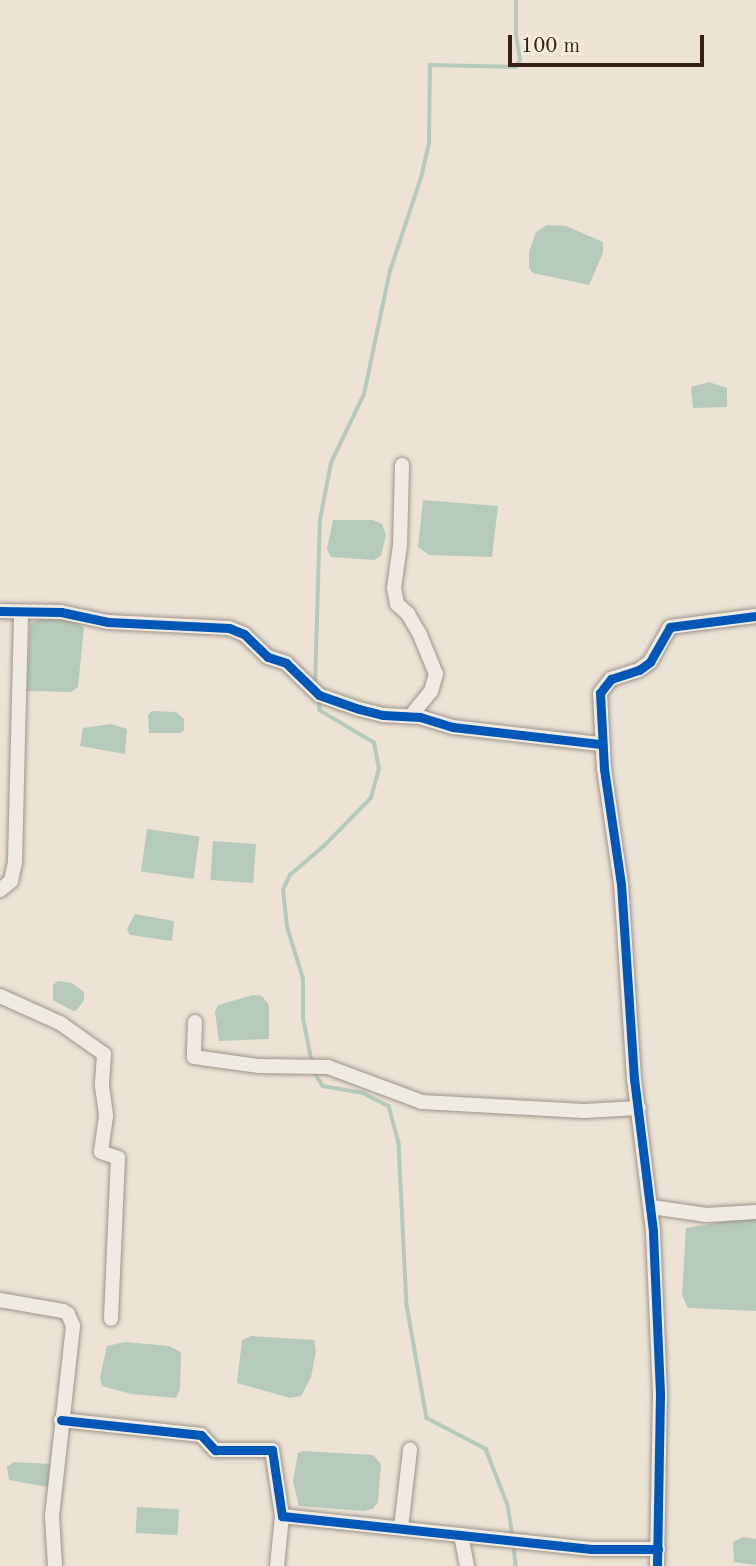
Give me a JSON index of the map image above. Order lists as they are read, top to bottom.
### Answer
{
  "scale_bar": "100 m"
}
